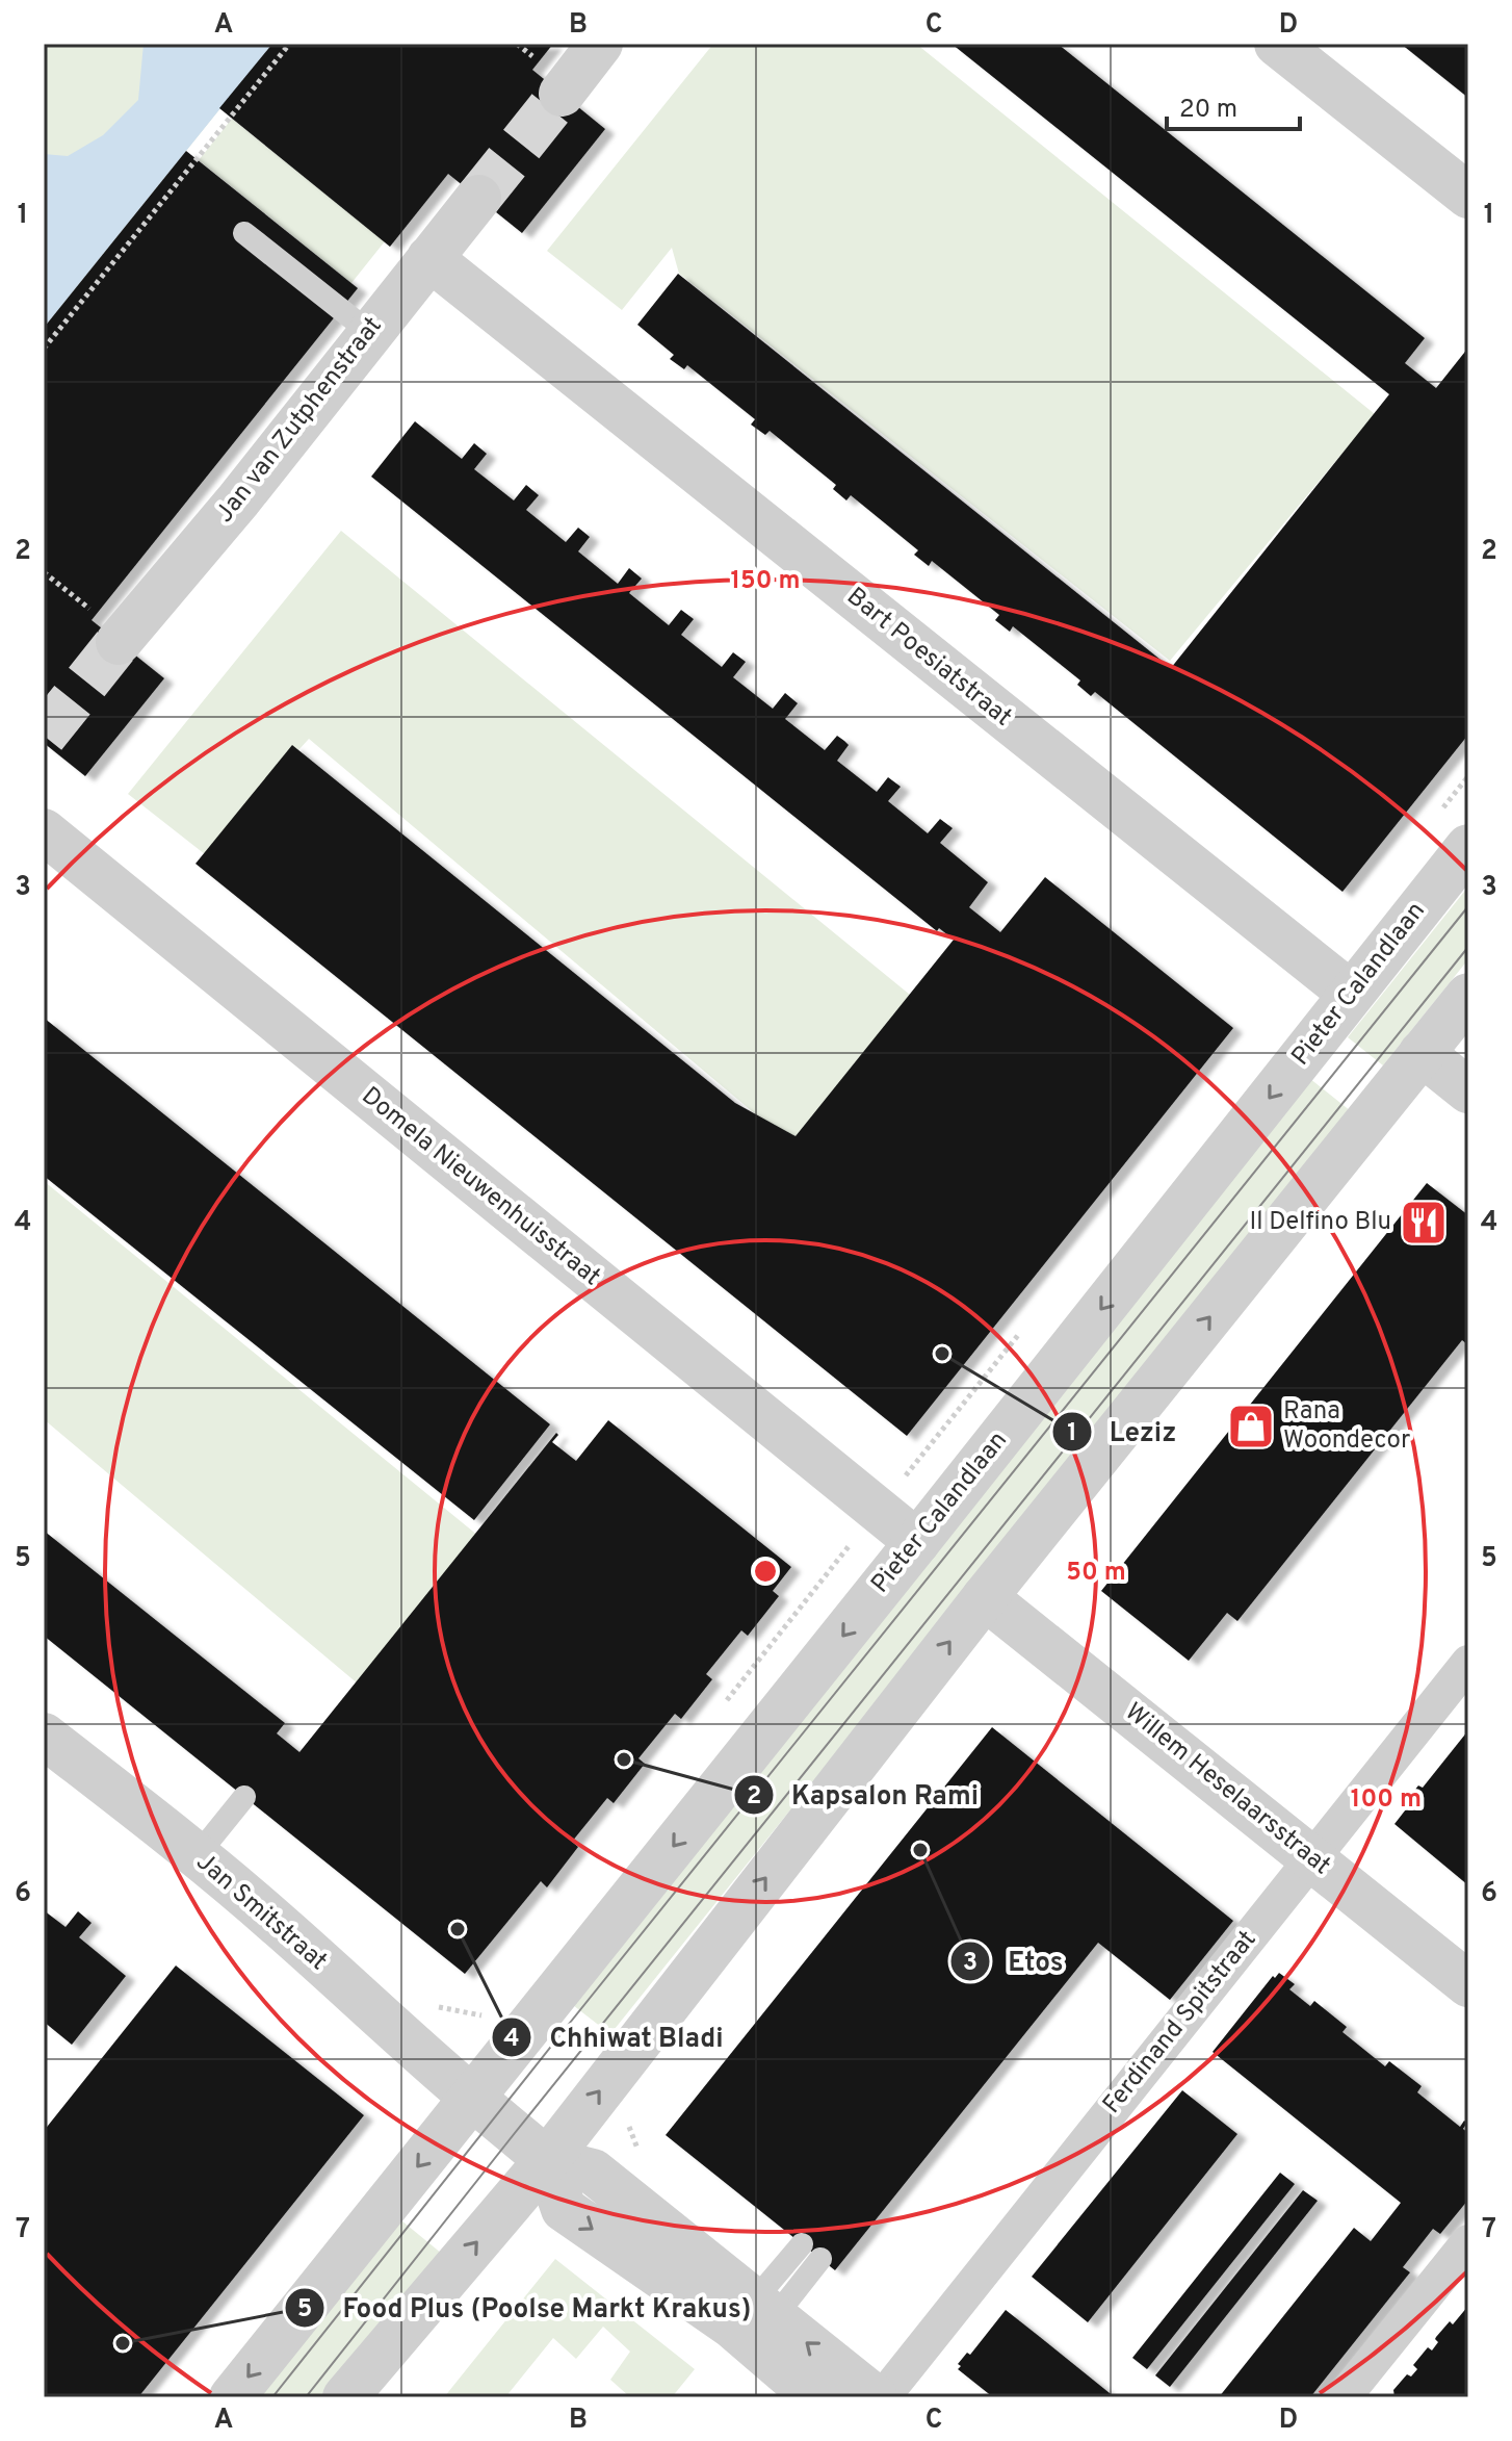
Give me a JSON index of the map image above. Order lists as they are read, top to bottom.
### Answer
{
  "streets": {
    "street": [
      "Jan van Zutphenstraat",
      "Bart Poesiatstraat",
      "Pieter Calandlaan",
      "Domela Nieuwenhuisstraat",
      "Willem Heselaarsstraat",
      "Jan Smitstraat",
      "Ferdinand Spitstraat"
    ]
  },
  "crossings": [
    ["Jan van Zutphenstraat", "Bart Poesiatstraat"],
    ["Bart Poesiatstraat", "Pieter Calandlaan"],
    ["Pieter Calandlaan", "Domela Nieuwenhuisstraat"],
    ["Pieter Calandlaan", "Jan Smitstraat"],
    ["Willem Heselaarsstraat", "Ferdinand Spitstraat"]
  ],
  "places": {
    "restaurant": ["Il Delfino Blu"],
    "other": [
      "Leziz",
      "Kapsalon Rami",
      "Etos",
      "Chhiwat Bladi",
      "Food Plus (Poolse Markt Krakus)"
    ],
    "shop": ["Rana Woondecor"]
  },
  "scale_bar": "20 m",
  "grid": {
    "columns": [
      "A",
      "B",
      "C",
      "D"
    ],
    "rows": [
      "1",
      "2",
      "3",
      "4",
      "5",
      "6",
      "7"
    ]
  },
  "rings": ["150 m", "50 m", "100 m"]
}
